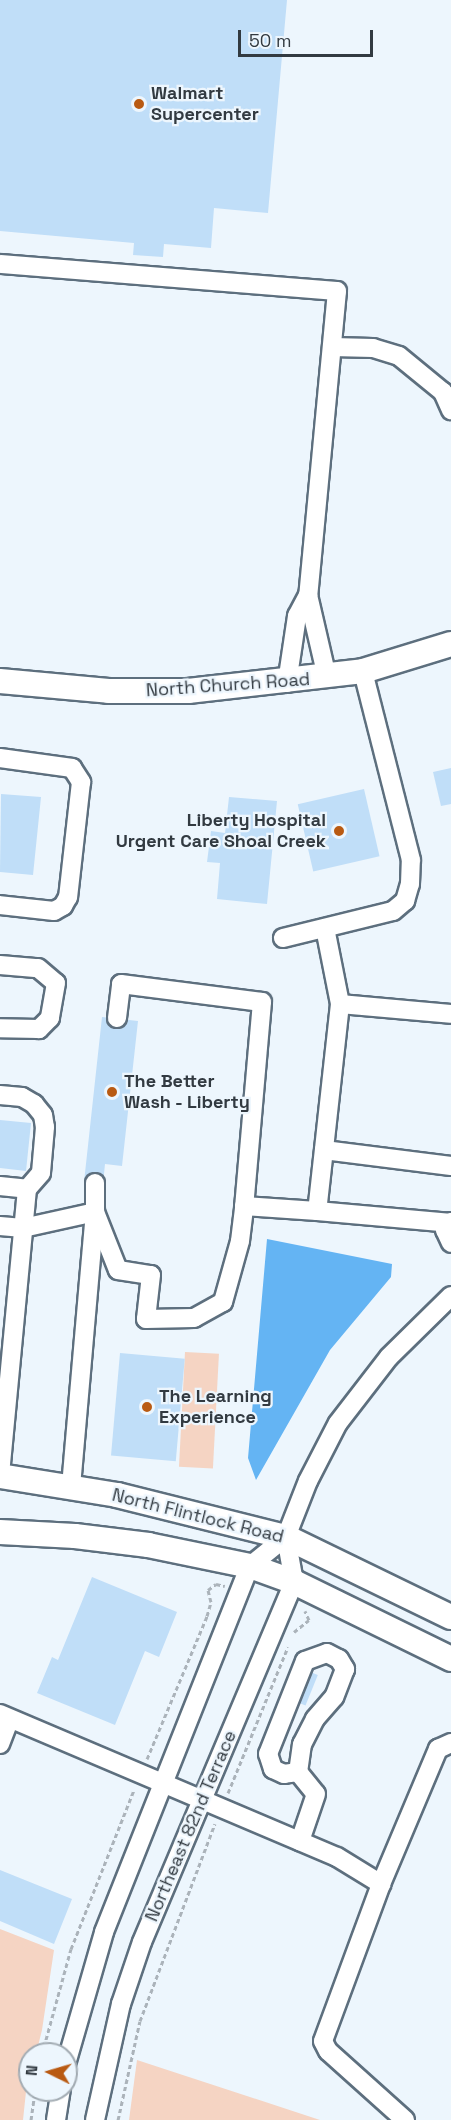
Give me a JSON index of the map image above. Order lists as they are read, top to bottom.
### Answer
{
  "streets": {
    "main road": ["North Church Road", "North Flintlock Road"],
    "street": ["Northeast 82nd Terrace"]
  },
  "crossings": [
    ["North Flintlock Road", "Northeast 82nd Terrace"]
  ],
  "places": [
    "Walmart Supercenter",
    "Liberty Hospital Urgent Care Shoal Creek",
    "The Better Wash - Liberty",
    "The Learning Experience"
  ],
  "scale_bar": "50 m",
  "north": "left"
}
